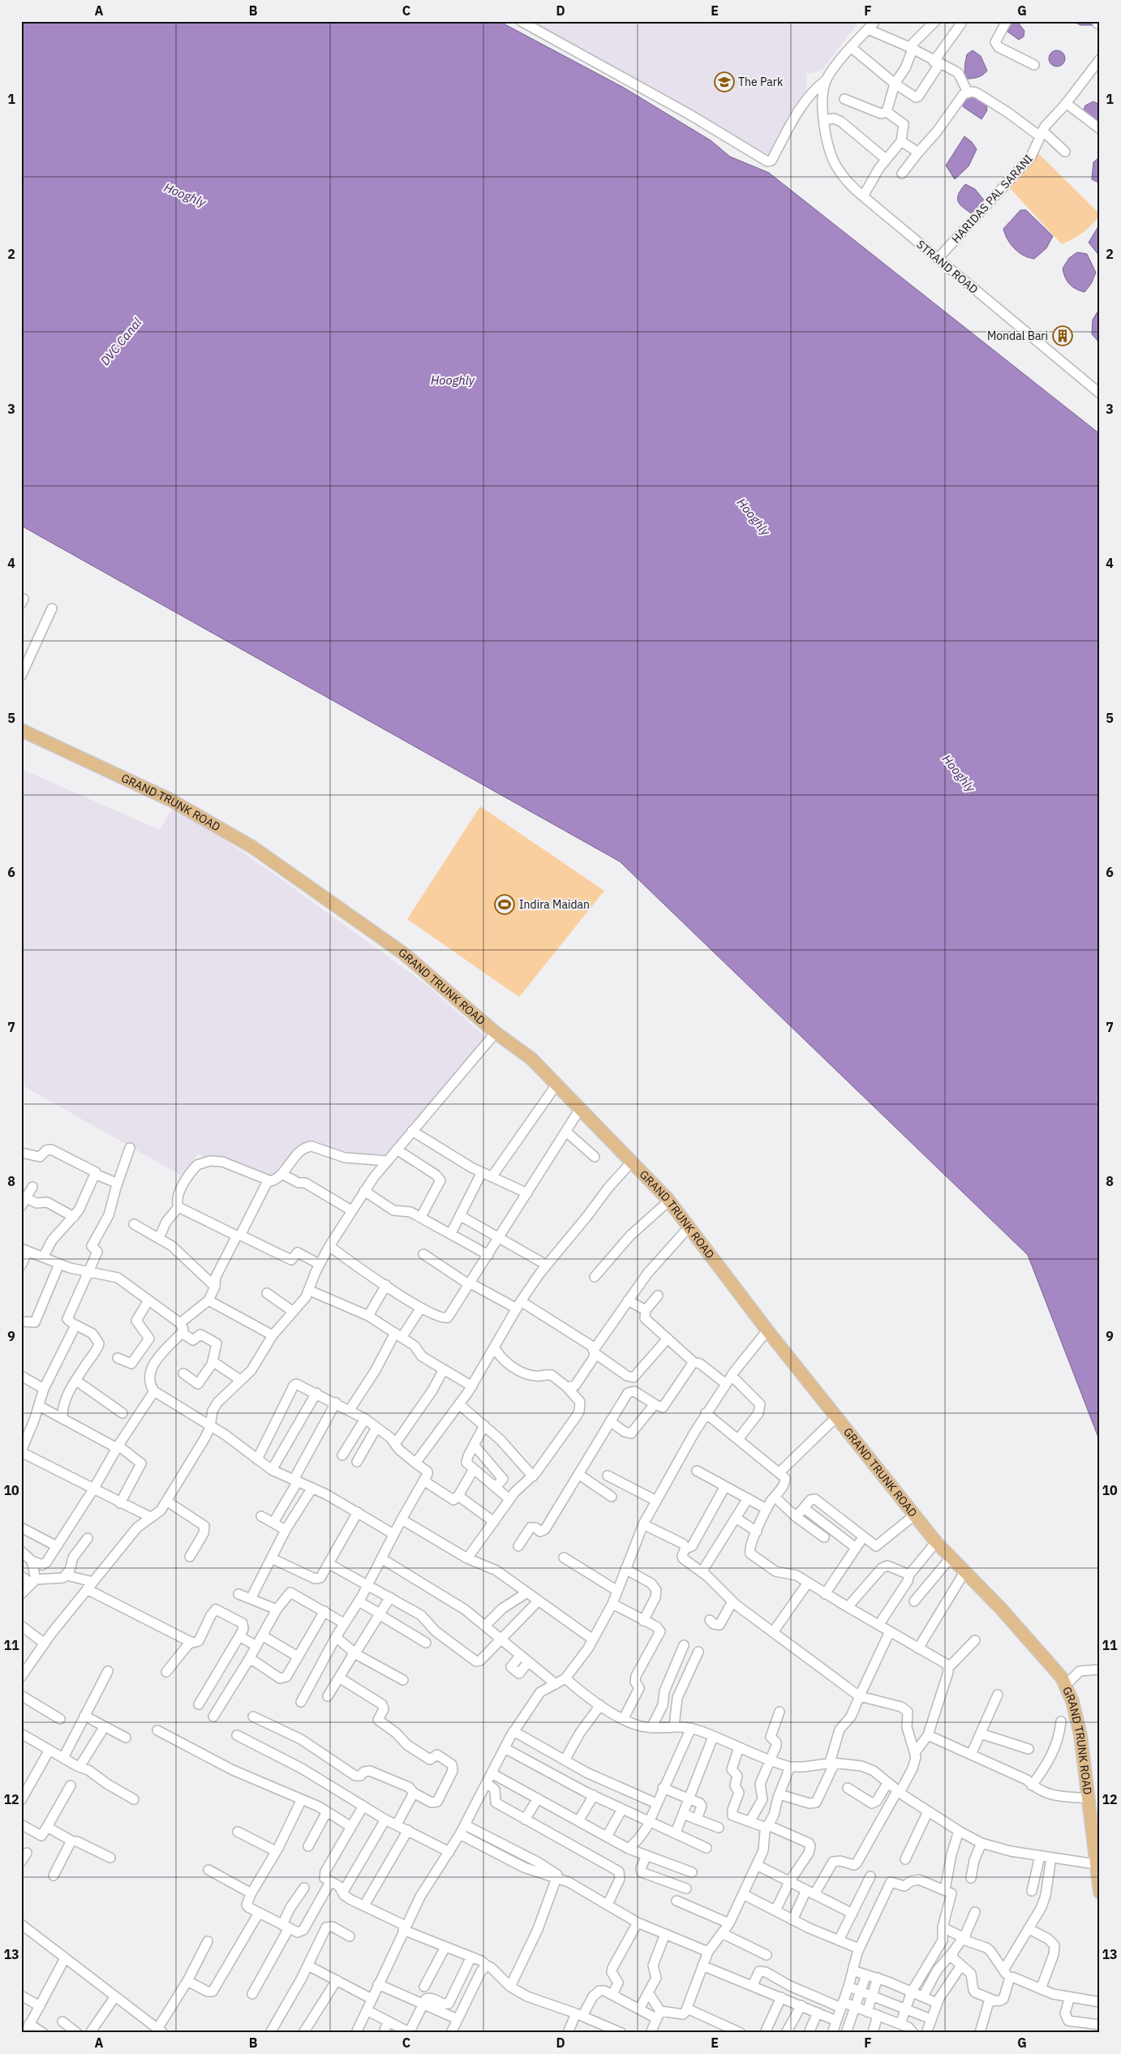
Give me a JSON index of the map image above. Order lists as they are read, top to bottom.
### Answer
{
  "streets": {
    "main road": ["GRAND TRUNK ROAD"],
    "street": ["HARIDAS PAL SARANI", "STRAND ROAD"]
  },
  "crossings": [
    ["HARIDAS PAL SARANI", "STRAND ROAD"]
  ],
  "water": ["Hooghly", "DVC Canal"],
  "places": {
    "school or university": ["The Park"],
    "building": ["Mondal Bari"],
    "sports": ["Indira Maidan"]
  },
  "grid": {
    "columns": [
      "A",
      "B",
      "C",
      "D",
      "E",
      "F",
      "G"
    ],
    "rows": [
      "1",
      "2",
      "3",
      "4",
      "5",
      "6",
      "7",
      "8",
      "9",
      "10",
      "11",
      "12",
      "13"
    ]
  }
}
